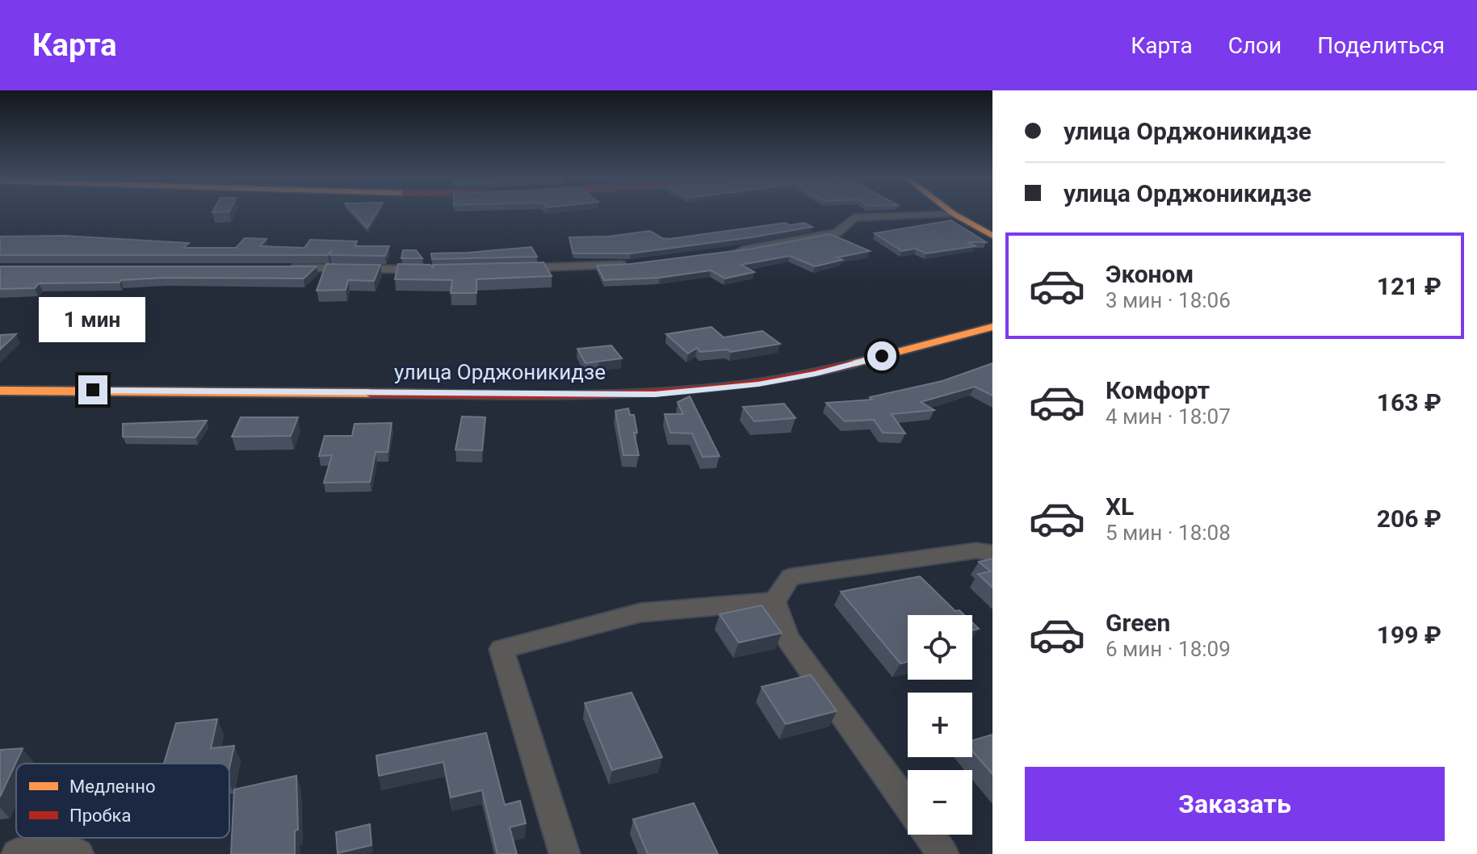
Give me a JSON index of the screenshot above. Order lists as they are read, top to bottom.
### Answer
{
  "streets": {
    "street": ["улица Орджоникидзе"]
  },
  "legend": ["Медленно", "Пробка"],
  "page": {
    "header": "Карта",
    "nav": ["Карта", "Слои", "Поделиться"],
    "banner": ["улица Орджоникидзе", "улица Орджоникидзе"],
    "list": [
      {
        "name": "Эконом",
        "note": "3 мин · 18:06",
        "value": "121 ₽"
      },
      {
        "name": "Комфорт",
        "note": "4 мин · 18:07",
        "value": "163 ₽"
      },
      {
        "name": "XL",
        "note": "5 мин · 18:08",
        "value": "206 ₽"
      },
      {
        "name": "Green",
        "note": "6 мин · 18:09",
        "value": "199 ₽"
      }
    ],
    "bubble": "1 мин",
    "map_buttons": ["+", "−"],
    "buttons": "Заказать"
  }
}
